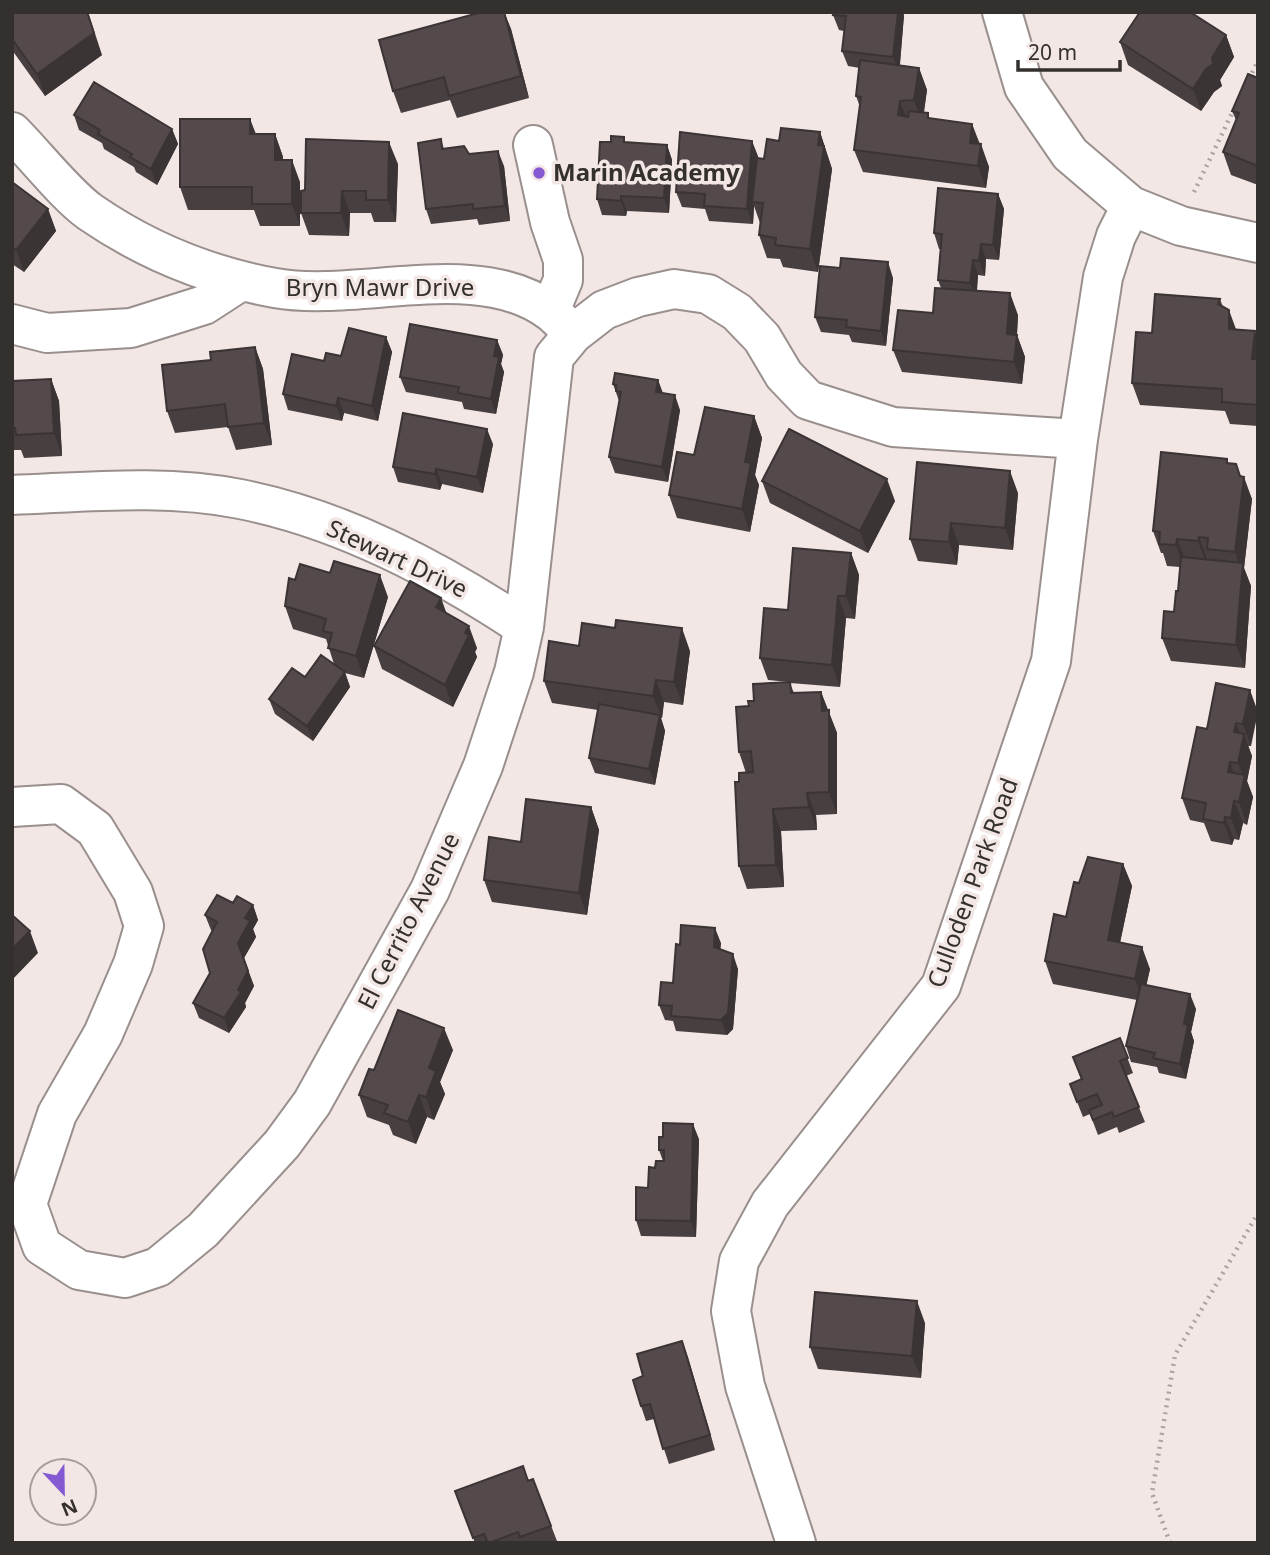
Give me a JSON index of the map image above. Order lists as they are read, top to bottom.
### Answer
{
  "streets": {
    "street": [
      "Bryn Mawr Drive",
      "Stewart Drive",
      "Culloden Park Road",
      "El Cerrito Avenue"
    ]
  },
  "crossings": [
    ["Bryn Mawr Drive", "El Cerrito Avenue"],
    ["Stewart Drive", "El Cerrito Avenue"],
    ["Culloden Park Road", "El Cerrito Avenue"]
  ],
  "places": ["Marin Academy"],
  "scale_bar": "20 m",
  "north": "bottom"
}
